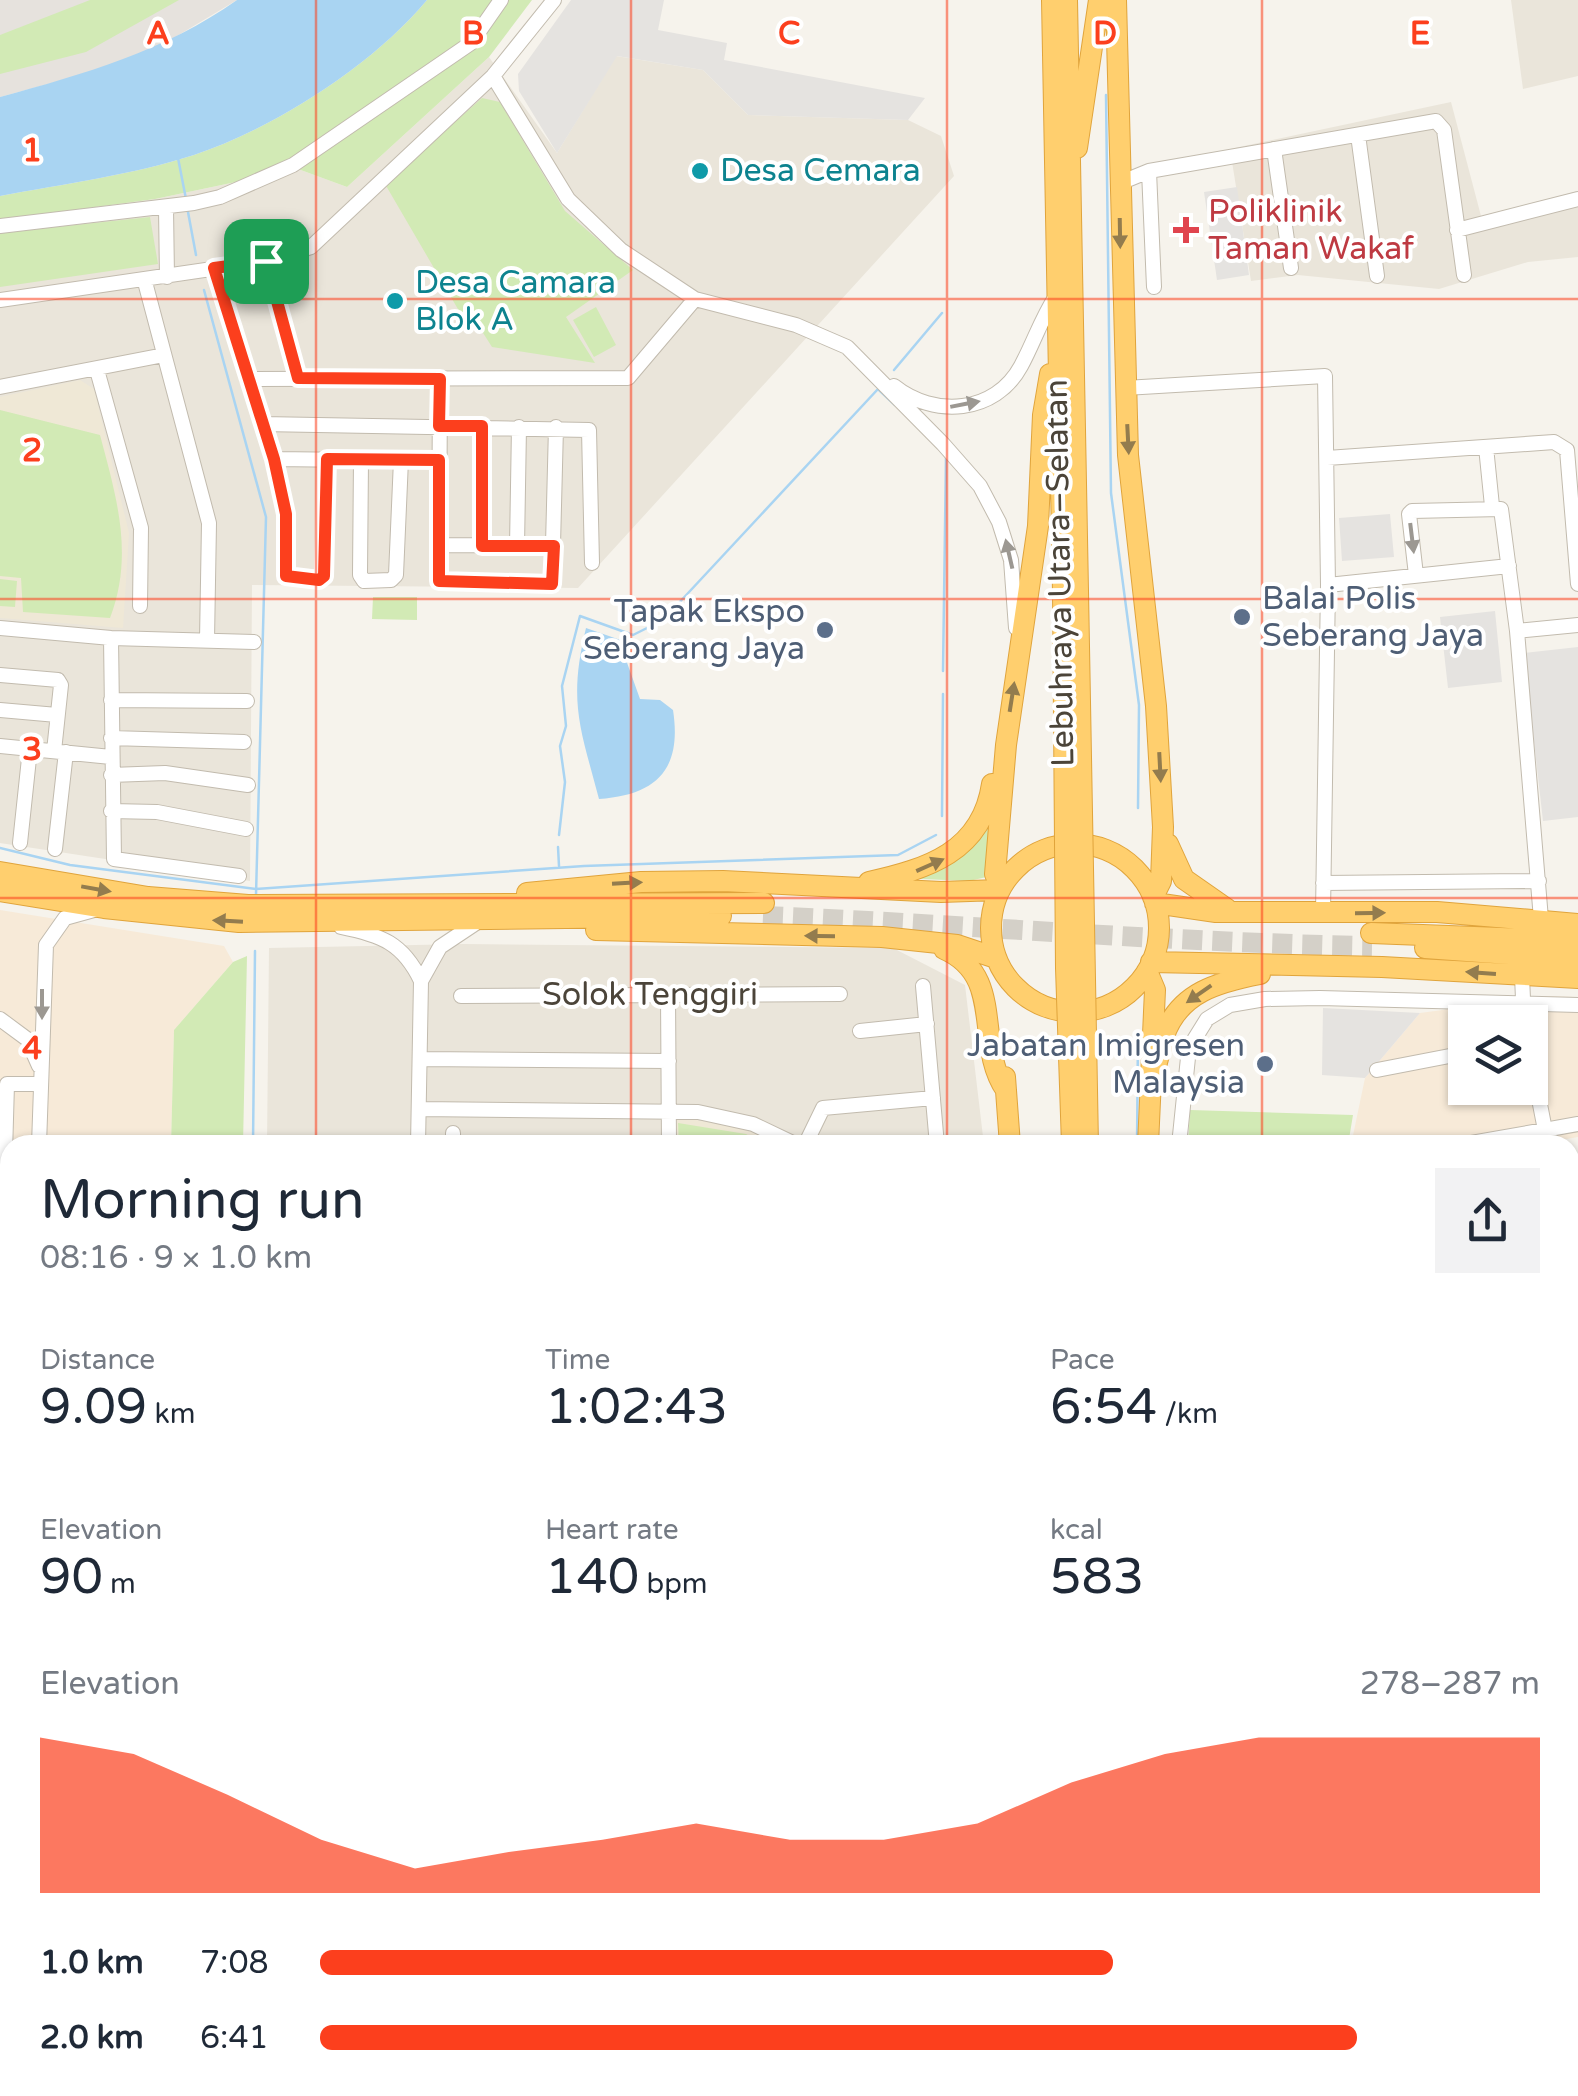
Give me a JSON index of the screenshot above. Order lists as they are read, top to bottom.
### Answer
{
  "streets": {
    "highway": ["Lebuhraya Utara–Selatan"],
    "street": ["Solok Tenggiri"]
  },
  "places": {
    "other": [
      "Desa Cemara",
      "Desa Camara Blok A",
      "Balai Polis Seberang Jaya",
      "Tapak Ekspo Seberang Jaya",
      "Jabatan Imigresen Malaysia"
    ],
    "health": ["Poliklinik Taman Wakaf"]
  },
  "page": {
    "heading": ["Morning run", "08:16 · 9 × 1.0 km"],
    "stats": [
      ["Distance", "9.09 km"],
      ["Time", "1:02:43"],
      ["Pace", "6:54 /km"],
      ["Elevation", "90 m"],
      ["Heart rate", "140 bpm"],
      ["kcal", "583"]
    ],
    "chart": ["Elevation", "278–287 m"],
    "list": [
      {
        "name": "1.0 km",
        "note": "7:08"
      },
      {
        "name": "2.0 km",
        "note": "6:41"
      }
    ]
  },
  "grid": {
    "columns": [
      "A",
      "B",
      "C",
      "D",
      "E"
    ],
    "rows": [
      "1",
      "2",
      "3",
      "4"
    ]
  }
}
